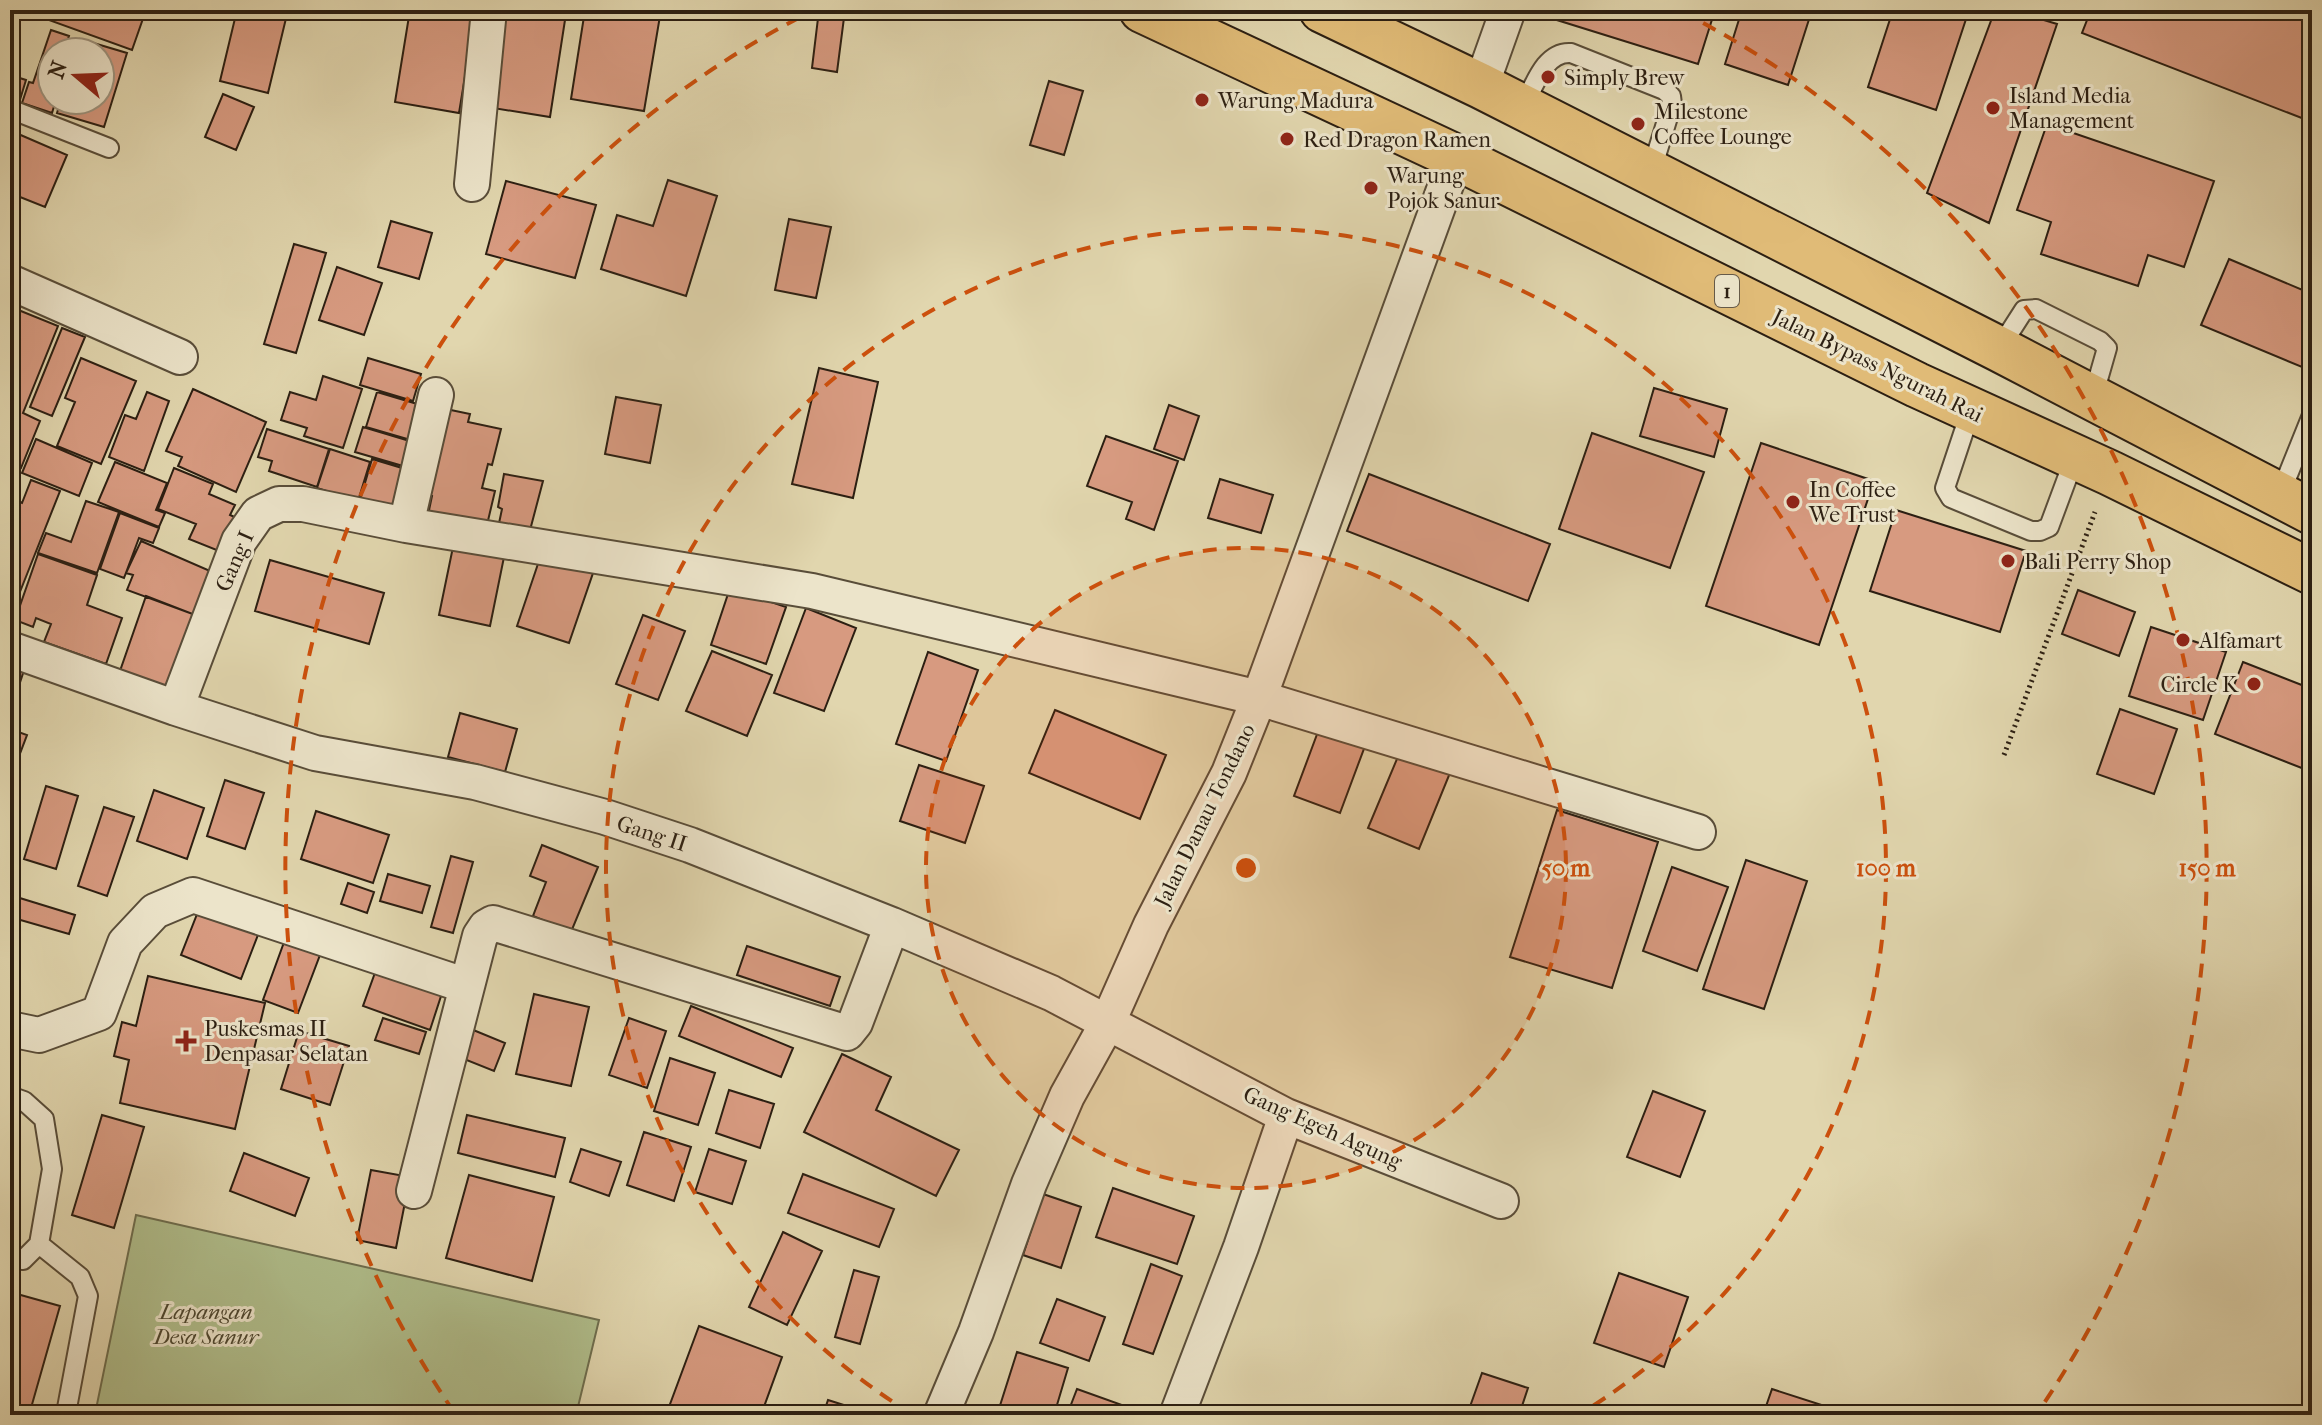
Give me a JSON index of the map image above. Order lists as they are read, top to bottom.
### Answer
{
  "streets": {
    "highway": ["1", "Jalan Bypass Ngurah Rai"],
    "street": [
      "Gang I",
      "Jalan Danau Tondano",
      "Gang II",
      "Gang Egeh Agung"
    ]
  },
  "crossings": [
    ["Jalan Bypass Ngurah Rai", "Jalan Danau Tondano"],
    ["Gang I", "Gang II"],
    ["Jalan Danau Tondano", "Gang II"],
    ["Jalan Danau Tondano", "Gang Egeh Agung"],
    ["Gang II", "Gang Egeh Agung"]
  ],
  "parks": ["Lapangan Desa Sanur"],
  "places": {
    "other": [
      "Simply Brew",
      "Warung Madura",
      "Island Media Management",
      "Milestone Coffee Lounge",
      "Red Dragon Ramen",
      "Warung Pojok Sanur",
      "In Coffee We Trust",
      "Bali Perry Shop",
      "Alfamart",
      "Circle K"
    ],
    "health": ["Puskesmas II Denpasar Selatan"]
  },
  "north": "left",
  "rings": ["50 m", "100 m", "150 m"]
}
